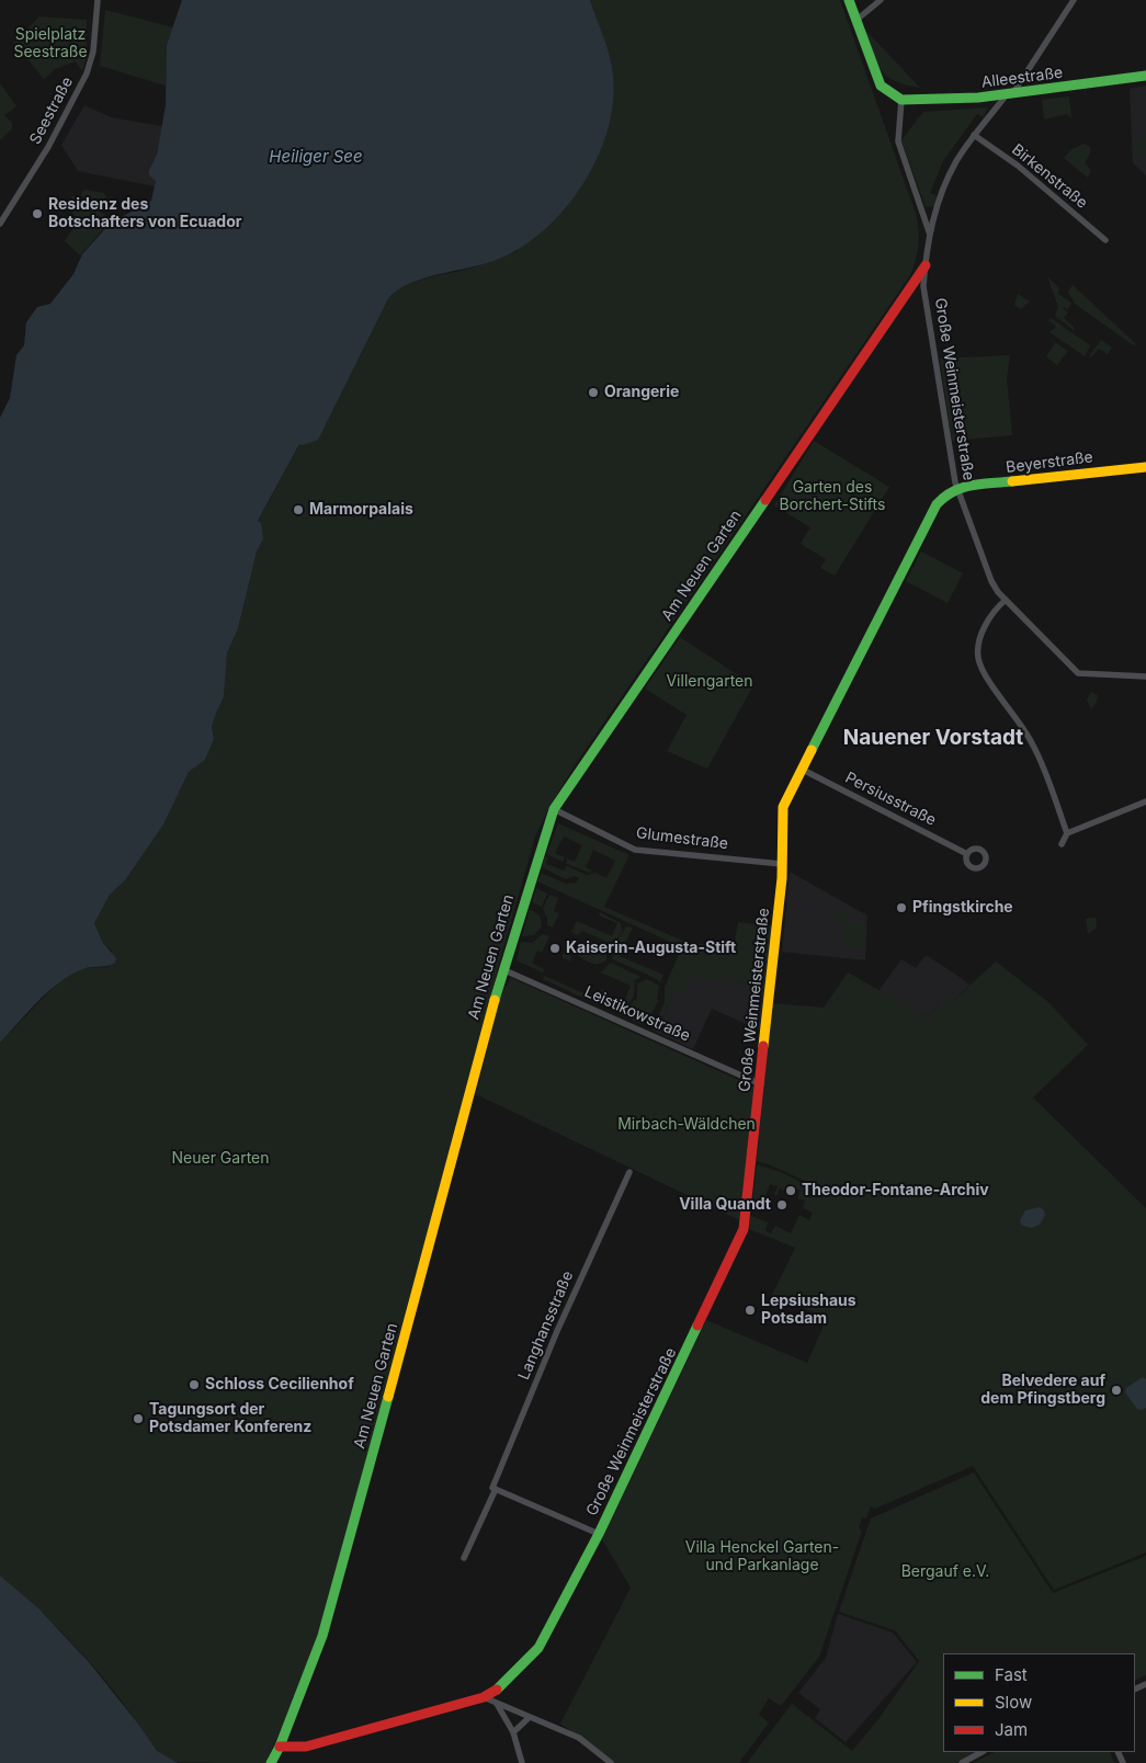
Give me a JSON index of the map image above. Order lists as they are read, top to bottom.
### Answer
{
  "streets": {
    "street": [
      "Alleestraße",
      "Seestraße",
      "Birkenstraße",
      "Große Weinmeisterstraße",
      "Beyerstraße",
      "Am Neuen Garten",
      "Persiusstraße",
      "Glumestraße",
      "Leistikowstraße",
      "Langhansstraße"
    ]
  },
  "crossings": [
    ["Alleestraße", "Große Weinmeisterstraße"],
    ["Birkenstraße", "Große Weinmeisterstraße"],
    ["Große Weinmeisterstraße", "Beyerstraße"],
    ["Große Weinmeisterstraße", "Am Neuen Garten"],
    ["Große Weinmeisterstraße", "Persiusstraße"],
    ["Große Weinmeisterstraße", "Glumestraße"],
    ["Große Weinmeisterstraße", "Leistikowstraße"],
    ["Am Neuen Garten", "Glumestraße"],
    ["Am Neuen Garten", "Leistikowstraße"]
  ],
  "districts": ["Nauener Vorstadt"],
  "water": ["Heiliger See"],
  "parks": [
    "Spielplatz Seestraße",
    "Garten des Borchert-Stifts",
    "Villengarten",
    "Mirbach-Wäldchen",
    "Neuer Garten",
    "Villa Henckel Garten- und Parkanlage",
    "Bergauf e.V."
  ],
  "places": [
    "Residenz des Botschafters von Ecuador",
    "Orangerie",
    "Marmorpalais",
    "Pfingstkirche",
    "Kaiserin-Augusta-Stift",
    "Theodor-Fontane-Archiv",
    "Villa Quandt",
    "Lepsiushaus Potsdam",
    "Schloss Cecilienhof",
    "Belvedere auf dem Pfingstberg",
    "Tagungsort der Potsdamer Konferenz"
  ],
  "legend": ["Fast", "Slow", "Jam"]
}
